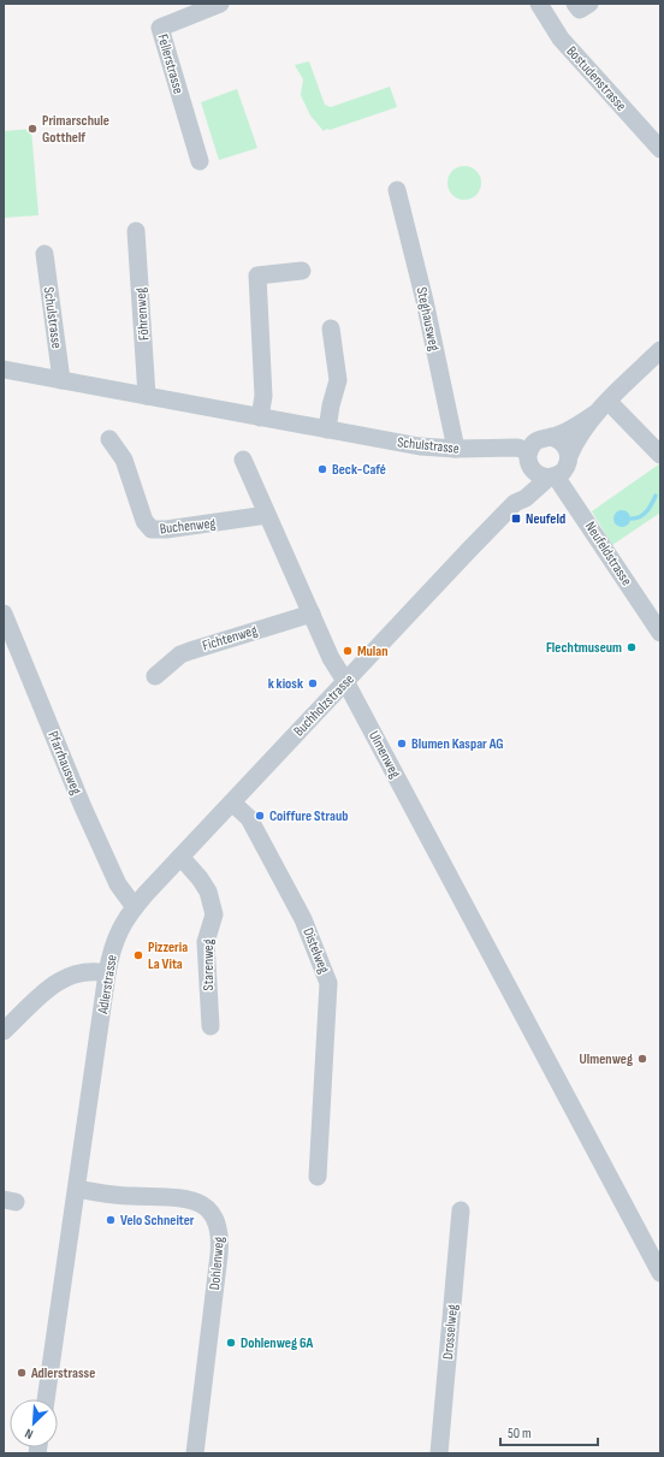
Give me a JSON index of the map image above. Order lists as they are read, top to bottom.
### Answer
{
  "streets": {
    "street": [
      "Fellerstrasse",
      "Bostudenstrasse",
      "Föhrenweg",
      "Schulstrasse",
      "Steghausweg",
      "Buchenweg",
      "Neufeldstrasse",
      "Fichtenweg",
      "Buchholzstrasse",
      "Ulmenweg",
      "Pfarrhausweg",
      "Distelweg",
      "Starenweg",
      "Adlerstrasse",
      "Dohlenweg",
      "Drosselweg"
    ]
  },
  "crossings": [
    ["Föhrenweg", "Schulstrasse"],
    ["Schulstrasse", "Steghausweg"],
    ["Schulstrasse", "Neufeldstrasse"],
    ["Schulstrasse", "Buchholzstrasse"],
    ["Buchenweg", "Ulmenweg"],
    ["Neufeldstrasse", "Buchholzstrasse"],
    ["Fichtenweg", "Ulmenweg"],
    ["Buchholzstrasse", "Ulmenweg"],
    ["Buchholzstrasse", "Pfarrhausweg"],
    ["Buchholzstrasse", "Distelweg"],
    ["Buchholzstrasse", "Starenweg"],
    ["Buchholzstrasse", "Adlerstrasse"],
    ["Pfarrhausweg", "Adlerstrasse"],
    ["Adlerstrasse", "Dohlenweg"]
  ],
  "places": {
    "other": [
      "Primarschule Gotthelf",
      "Beck-Café",
      "Flechtmuseum",
      "Mulan",
      "k kiosk",
      "Blumen Kaspar AG",
      "Coiffure Straub",
      "Pizzeria La Vita",
      "Ulmenweg",
      "Velo Schneiter",
      "Dohlenweg 6A",
      "Adlerstrasse"
    ],
    "transit": ["Neufeld"]
  },
  "scale_bar": "50 m",
  "north": "bottom left"
}
